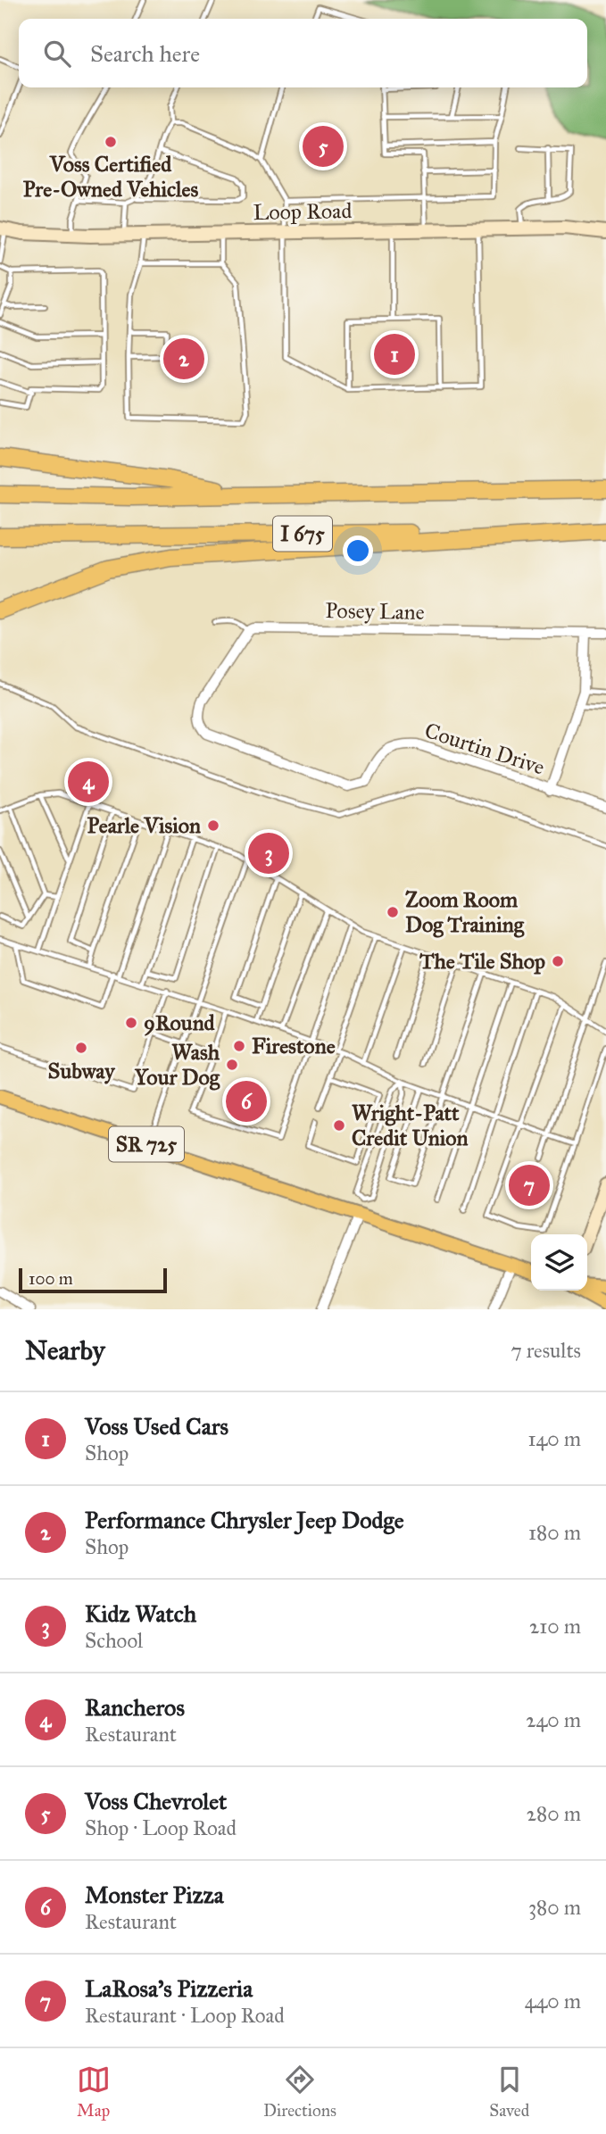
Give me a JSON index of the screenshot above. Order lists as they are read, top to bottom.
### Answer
{
  "streets": {
    "highway": ["I 675"],
    "main road": ["SR 725"],
    "street": ["Loop Road", "Posey Lane", "Courtin Drive"]
  },
  "crossings": [
    ["Posey Lane", "Courtin Drive"]
  ],
  "places": [
    "Voss Certified Pre-Owned Vehicles",
    "Pearle Vision",
    "Zoom Room Dog Training",
    "The Tile Shop",
    "9Round",
    "Firestone",
    "Subway",
    "Wash Your Dog",
    "Wright-Patt Credit Union"
  ],
  "scale_bar": "100 m",
  "page": {
    "search": "Search here",
    "pins": [
      "5",
      "1",
      "2",
      "4",
      "3",
      "6",
      "7"
    ],
    "scale": "100 m",
    "heading": ["Nearby", "7 results"],
    "list": [
      {
        "mark": "1",
        "name": "Voss Used Cars",
        "note": "Shop",
        "value": "140 m"
      },
      {
        "mark": "2",
        "name": "Performance Chrysler Jeep Dodge",
        "note": "Shop",
        "value": "180 m"
      },
      {
        "mark": "3",
        "name": "Kidz Watch",
        "note": "School",
        "value": "210 m"
      },
      {
        "mark": "4",
        "name": "Rancheros",
        "note": "Restaurant",
        "value": "240 m"
      },
      {
        "mark": "5",
        "name": "Voss Chevrolet",
        "note": "Shop · Loop Road",
        "value": "280 m"
      },
      {
        "mark": "6",
        "name": "Monster Pizza",
        "note": "Restaurant",
        "value": "380 m"
      },
      {
        "mark": "7",
        "name": "LaRosa's Pizzeria",
        "note": "Restaurant · Loop Road",
        "value": "440 m"
      }
    ],
    "nav": ["Map", "Directions", "Saved"]
  }
}
